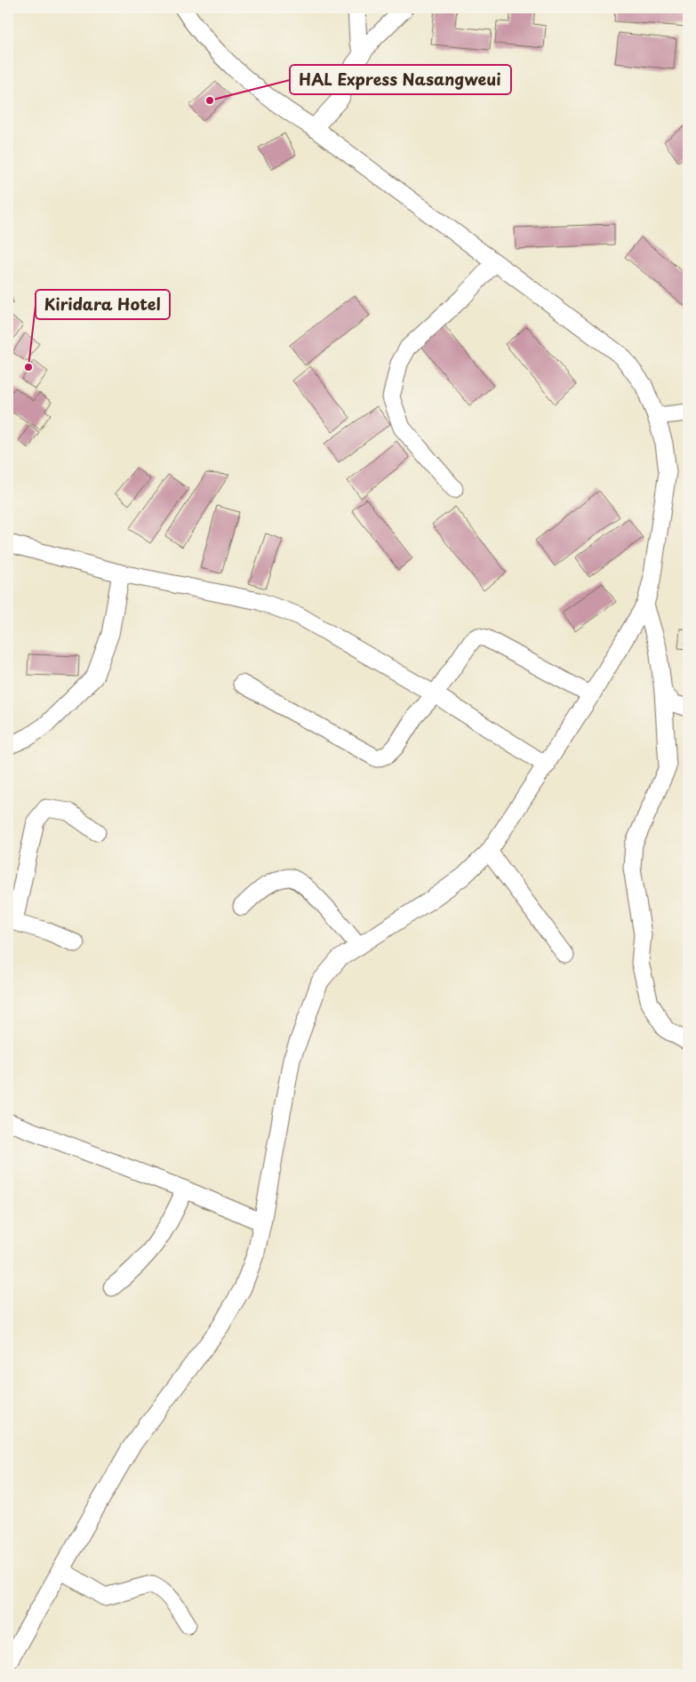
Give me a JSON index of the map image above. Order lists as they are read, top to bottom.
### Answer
{
  "places": ["HAL Express Nasangweui", "Kiridara Hotel"]
}
